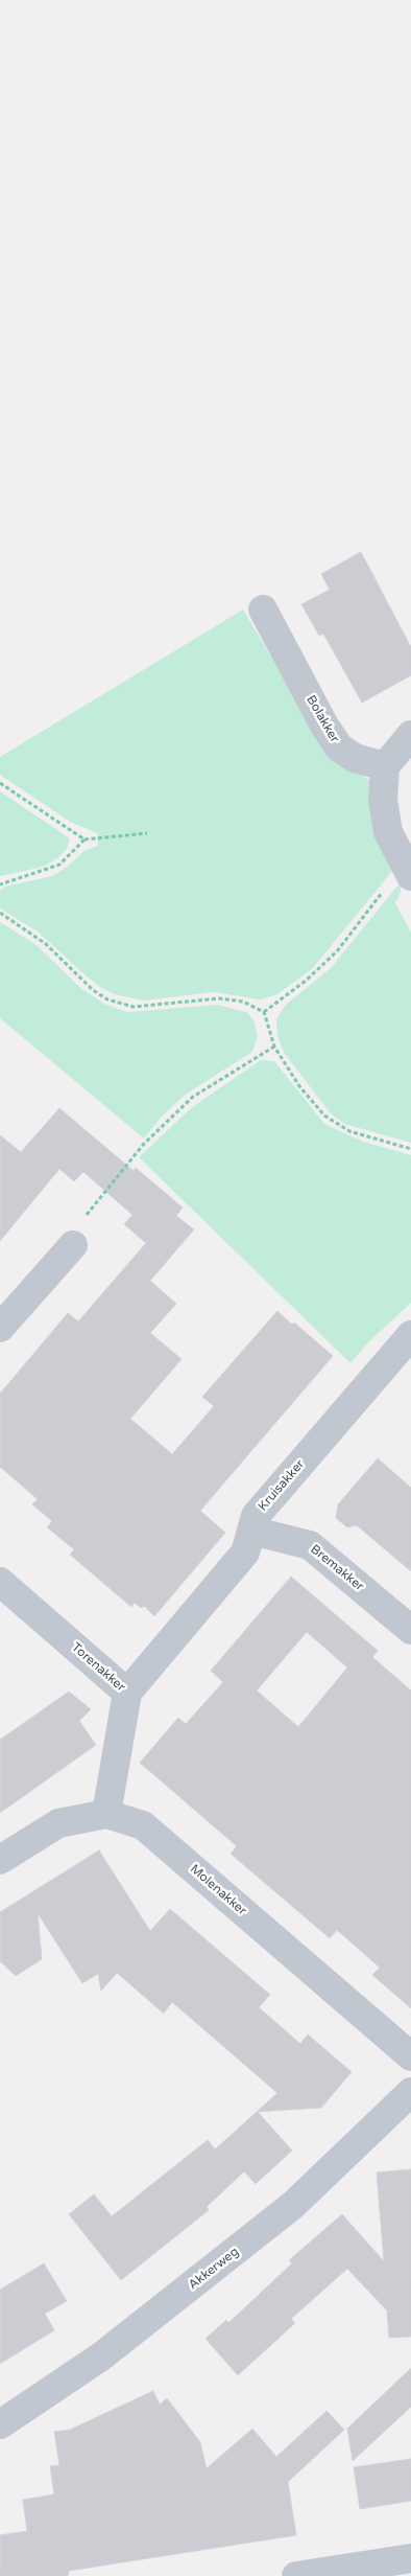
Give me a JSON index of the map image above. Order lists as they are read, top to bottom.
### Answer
{
  "streets": {
    "street": [
      "Bolakker",
      "Kruisakker",
      "Bremakker",
      "Torenakker",
      "Molenakker",
      "Akkerweg"
    ]
  },
  "crossings": [
    ["Kruisakker", "Bremakker"],
    ["Kruisakker", "Torenakker"],
    ["Torenakker", "Molenakker"]
  ]
}
